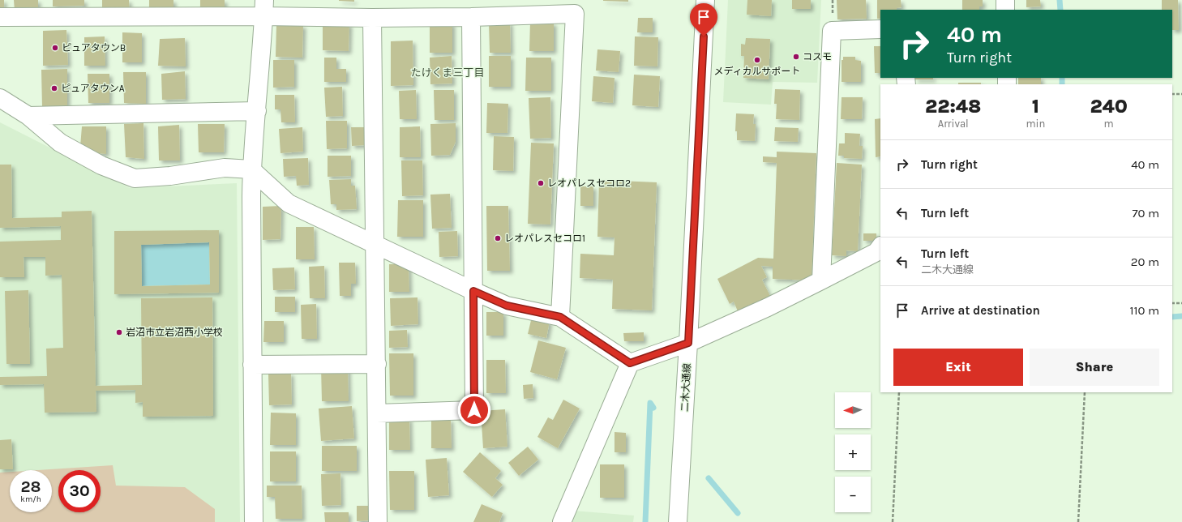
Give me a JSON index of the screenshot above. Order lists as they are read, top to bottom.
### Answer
{
  "streets": {
    "street": ["二木大通線"]
  },
  "districts": ["たけくま三丁目"],
  "places": [
    "ピュアタウンB",
    "コスモ",
    "メディカルサポート",
    "ピュアタウンA",
    "レオパレスセコロ2",
    "レオパレスセコロ1",
    "岩沼市立岩沼西小学校"
  ],
  "north": "left",
  "page": {
    "turn": ["40 m", "Turn right"],
    "eta": [
      "22:48",
      "Arrival",
      "1",
      "min",
      "240",
      "m"
    ],
    "list": [
      {
        "name": "Turn right",
        "value": "40 m"
      },
      {
        "name": "Turn left",
        "value": "70 m"
      },
      {
        "name": "Turn left",
        "note": "二木大通線",
        "value": "20 m"
      },
      {
        "name": "Arrive at destination",
        "value": "110 m"
      }
    ],
    "buttons": ["Exit", "Share"],
    "map_buttons": ["+", "−"],
    "speed": "28 km/h",
    "limit": "30"
  }
}
